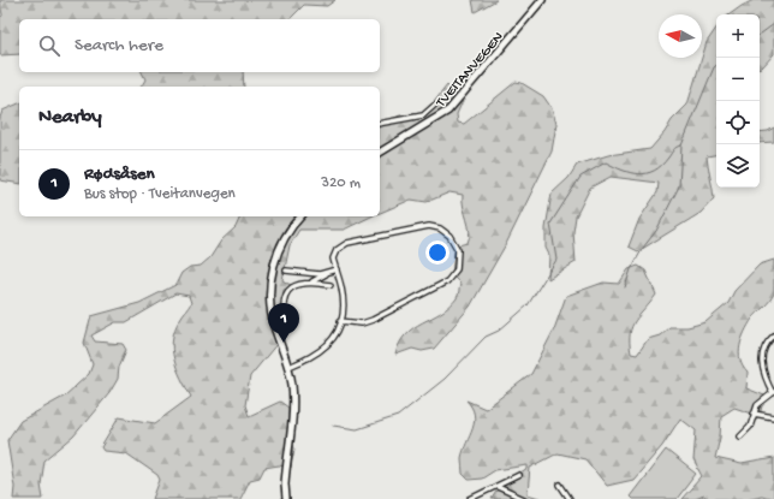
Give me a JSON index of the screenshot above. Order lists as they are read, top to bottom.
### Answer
{
  "streets": {
    "main road": ["TVEITANVEGEN"]
  },
  "north": "left",
  "page": {
    "map_buttons": ["+", "−"],
    "search": "Search here",
    "heading": "Nearby",
    "list": [
      {
        "mark": "1",
        "name": "Rødsåsen",
        "note": "Bus stop · Tveitanvegen",
        "value": "320 m"
      }
    ],
    "pins": "1"
  }
}
